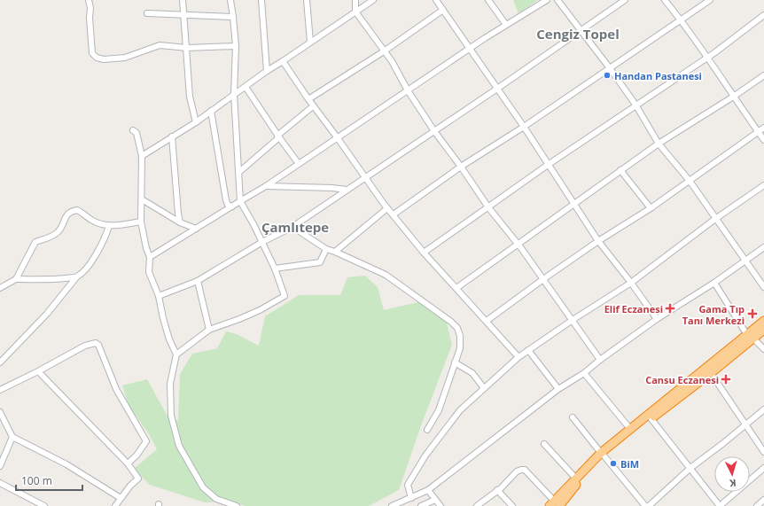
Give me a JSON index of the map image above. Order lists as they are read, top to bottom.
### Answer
{
  "districts": ["Cengiz Topel", "Çamlıtepe"],
  "places": {
    "other": ["Handan Pastanesi", "BiM"],
    "health": ["Elif Eczanesi", "Gama Tıp Tanı Merkezi", "Cansu Eczanesi"]
  },
  "scale_bar": "100 m",
  "north": "bottom"
}
